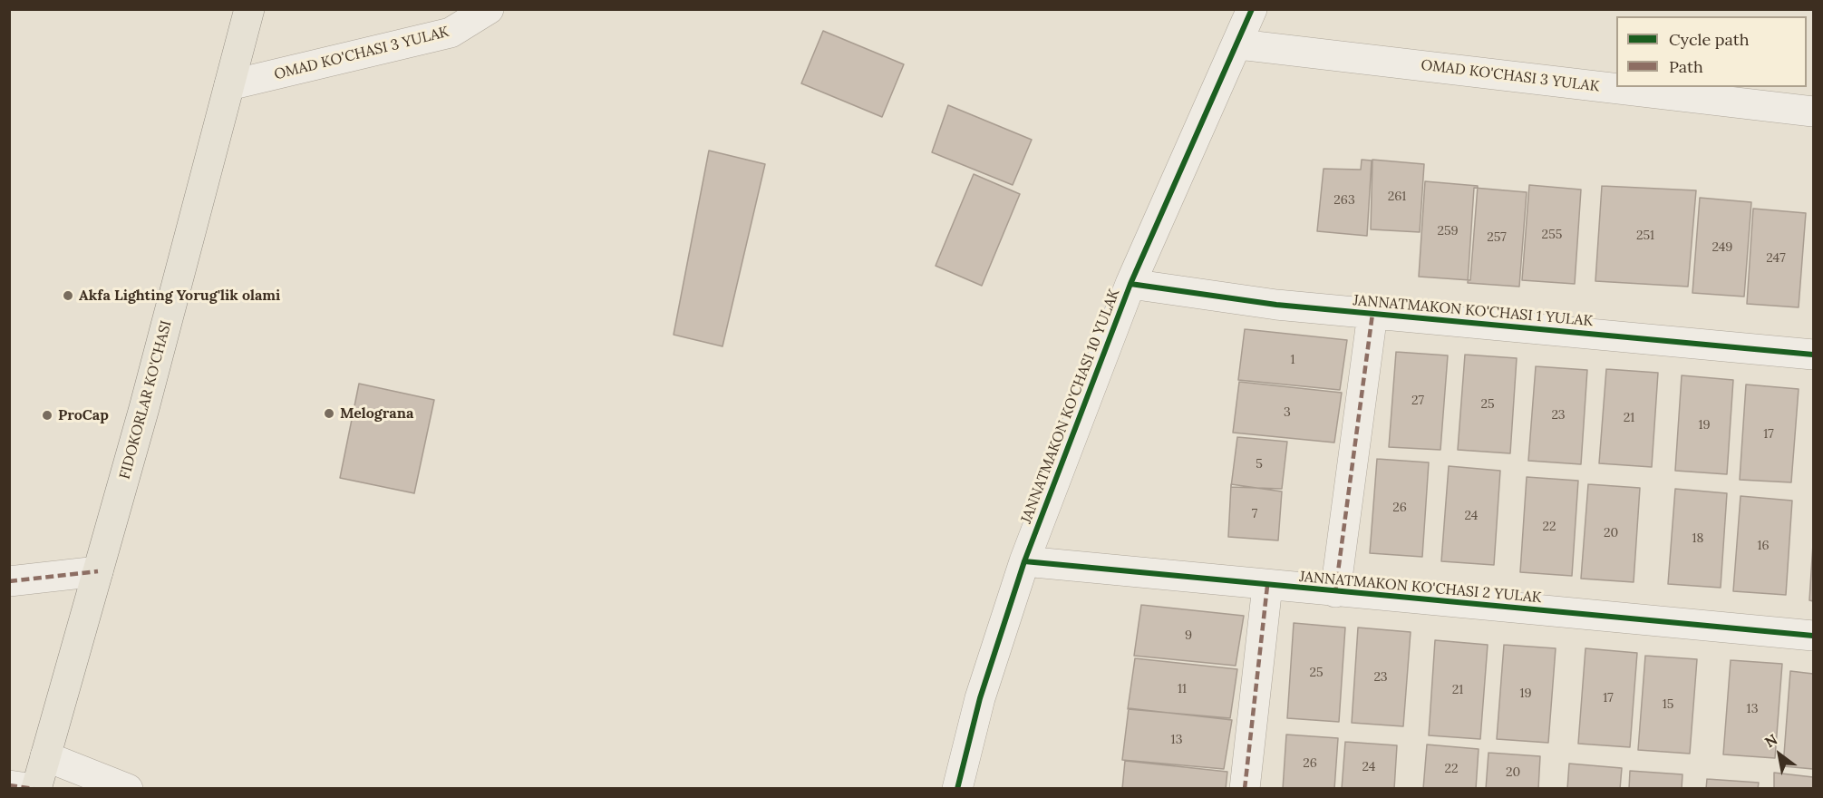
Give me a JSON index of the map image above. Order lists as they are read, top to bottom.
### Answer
{
  "streets": {
    "main road": ["FIDOKORLAR KO'CHASI"],
    "street": [
      "OMAD KO'CHASI 3 YULAK",
      "JANNATMAKON KO'CHASI 1 YULAK",
      "JANNATMAKON KO'CHASI 10 YULAK",
      "JANNATMAKON KO'CHASI 2 YULAK"
    ]
  },
  "crossings": [
    ["OMAD KO'CHASI 3 YULAK", "FIDOKORLAR KO'CHASI"],
    ["OMAD KO'CHASI 3 YULAK", "JANNATMAKON KO'CHASI 10 YULAK"],
    ["JANNATMAKON KO'CHASI 1 YULAK", "JANNATMAKON KO'CHASI 10 YULAK"],
    ["JANNATMAKON KO'CHASI 10 YULAK", "JANNATMAKON KO'CHASI 2 YULAK"]
  ],
  "places": ["Akfa Lighting Yorug'lik olami", "Melograna", "ProCap"],
  "house_numbers": [
    "261",
    "263",
    "259",
    "255",
    "251",
    "257",
    "249",
    "247",
    "1",
    "27",
    "25",
    "3",
    "23",
    "21",
    "19",
    "17",
    "5",
    "26",
    "7",
    "24",
    "22",
    "20",
    "18",
    "16",
    "9",
    "25",
    "23",
    "11",
    "21",
    "19",
    "17",
    "15",
    "13",
    "13",
    "26",
    "24",
    "22",
    "20"
  ],
  "legend": ["Cycle path", "Path"],
  "north": "top left"
}
